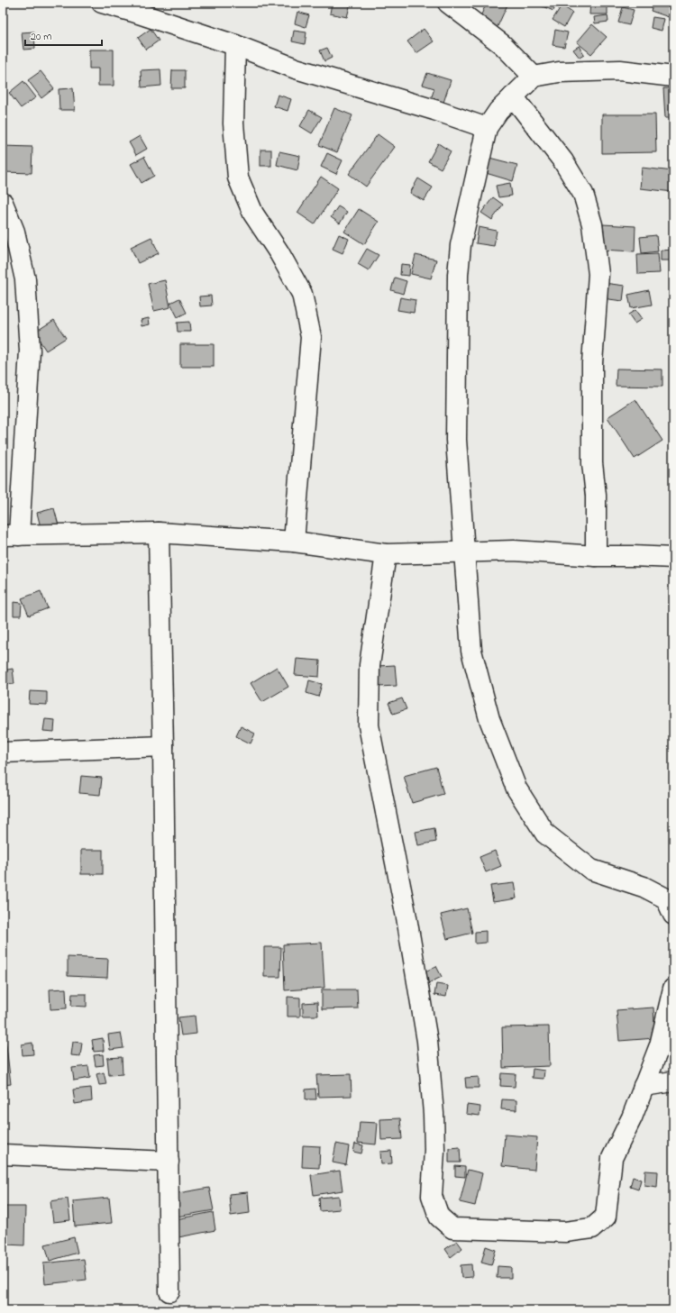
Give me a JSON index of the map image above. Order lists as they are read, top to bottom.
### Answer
{
  "scale_bar": "20 m"
}
